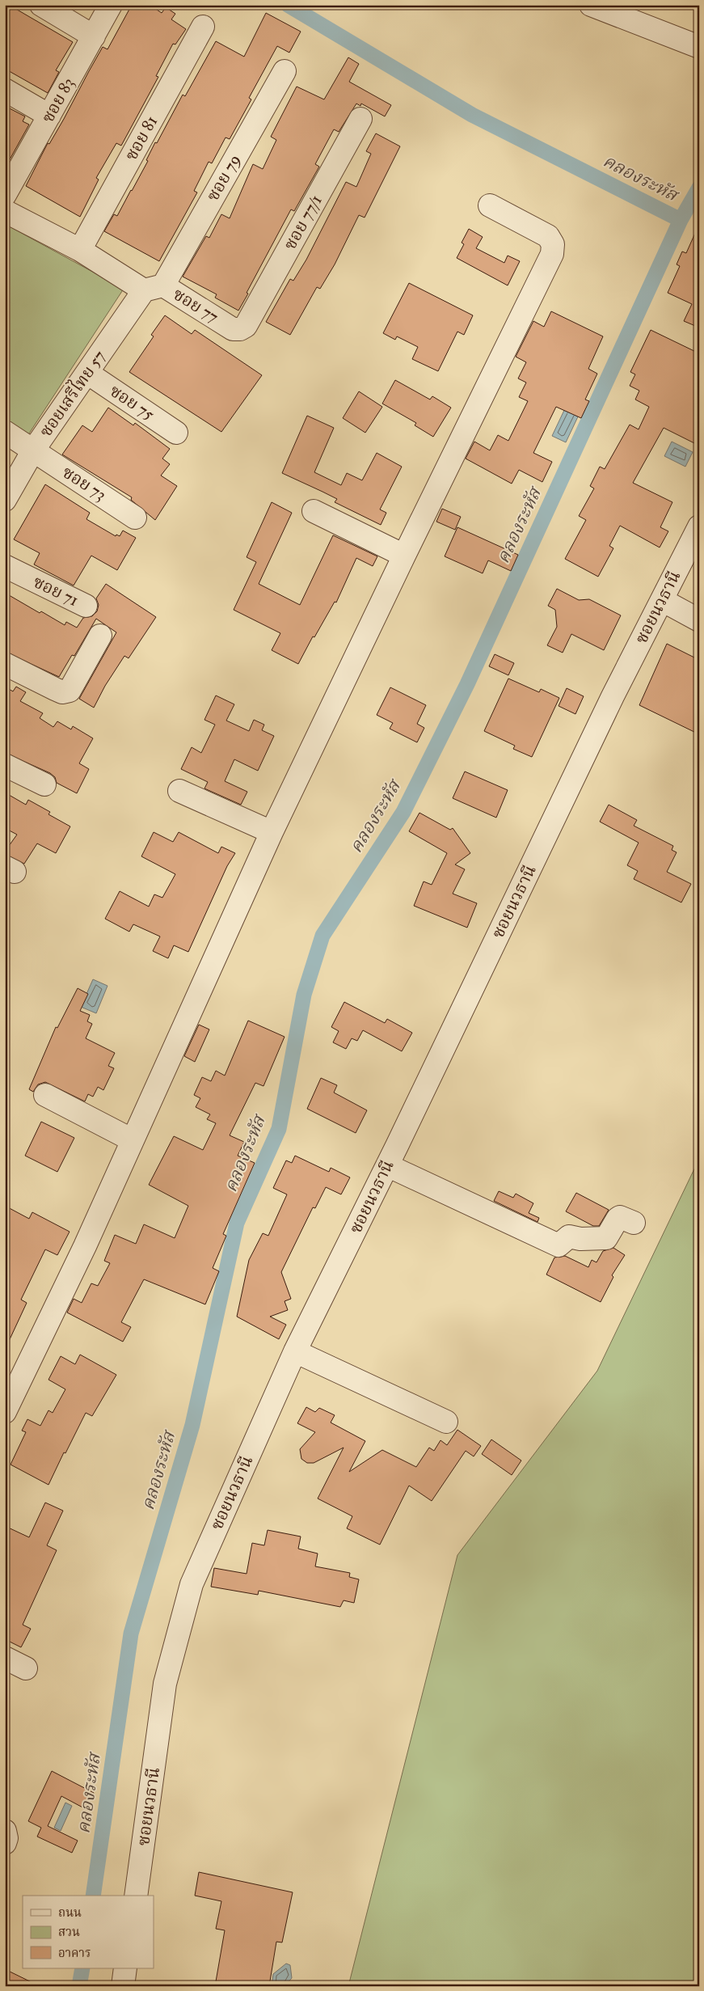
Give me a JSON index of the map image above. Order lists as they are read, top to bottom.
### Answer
{
  "streets": {
    "street": [
      "ซอย 83",
      "ซอย 81",
      "ซอย 79",
      "ซอย 77/1",
      "ซอย 77",
      "ซอยเสรีไทย 57",
      "ซอย 75",
      "ซอย 73",
      "ซอย 71",
      "ซอยนวธานี"
    ]
  },
  "crossings": [
    ["ซอย 81", "ซอย 77"],
    ["ซอย 79", "ซอย 77"],
    ["ซอย 79", "ซอยเสรีไทย 57"],
    ["ซอย 77/1", "ซอย 77"],
    ["ซอย 77", "ซอยเสรีไทย 57"],
    ["ซอยเสรีไทย 57", "ซอย 75"],
    ["ซอยเสรีไทย 57", "ซอย 73"]
  ],
  "water": ["คลองระหัส"],
  "legend": ["ถนน", "สวน", "อาคาร"]
}
